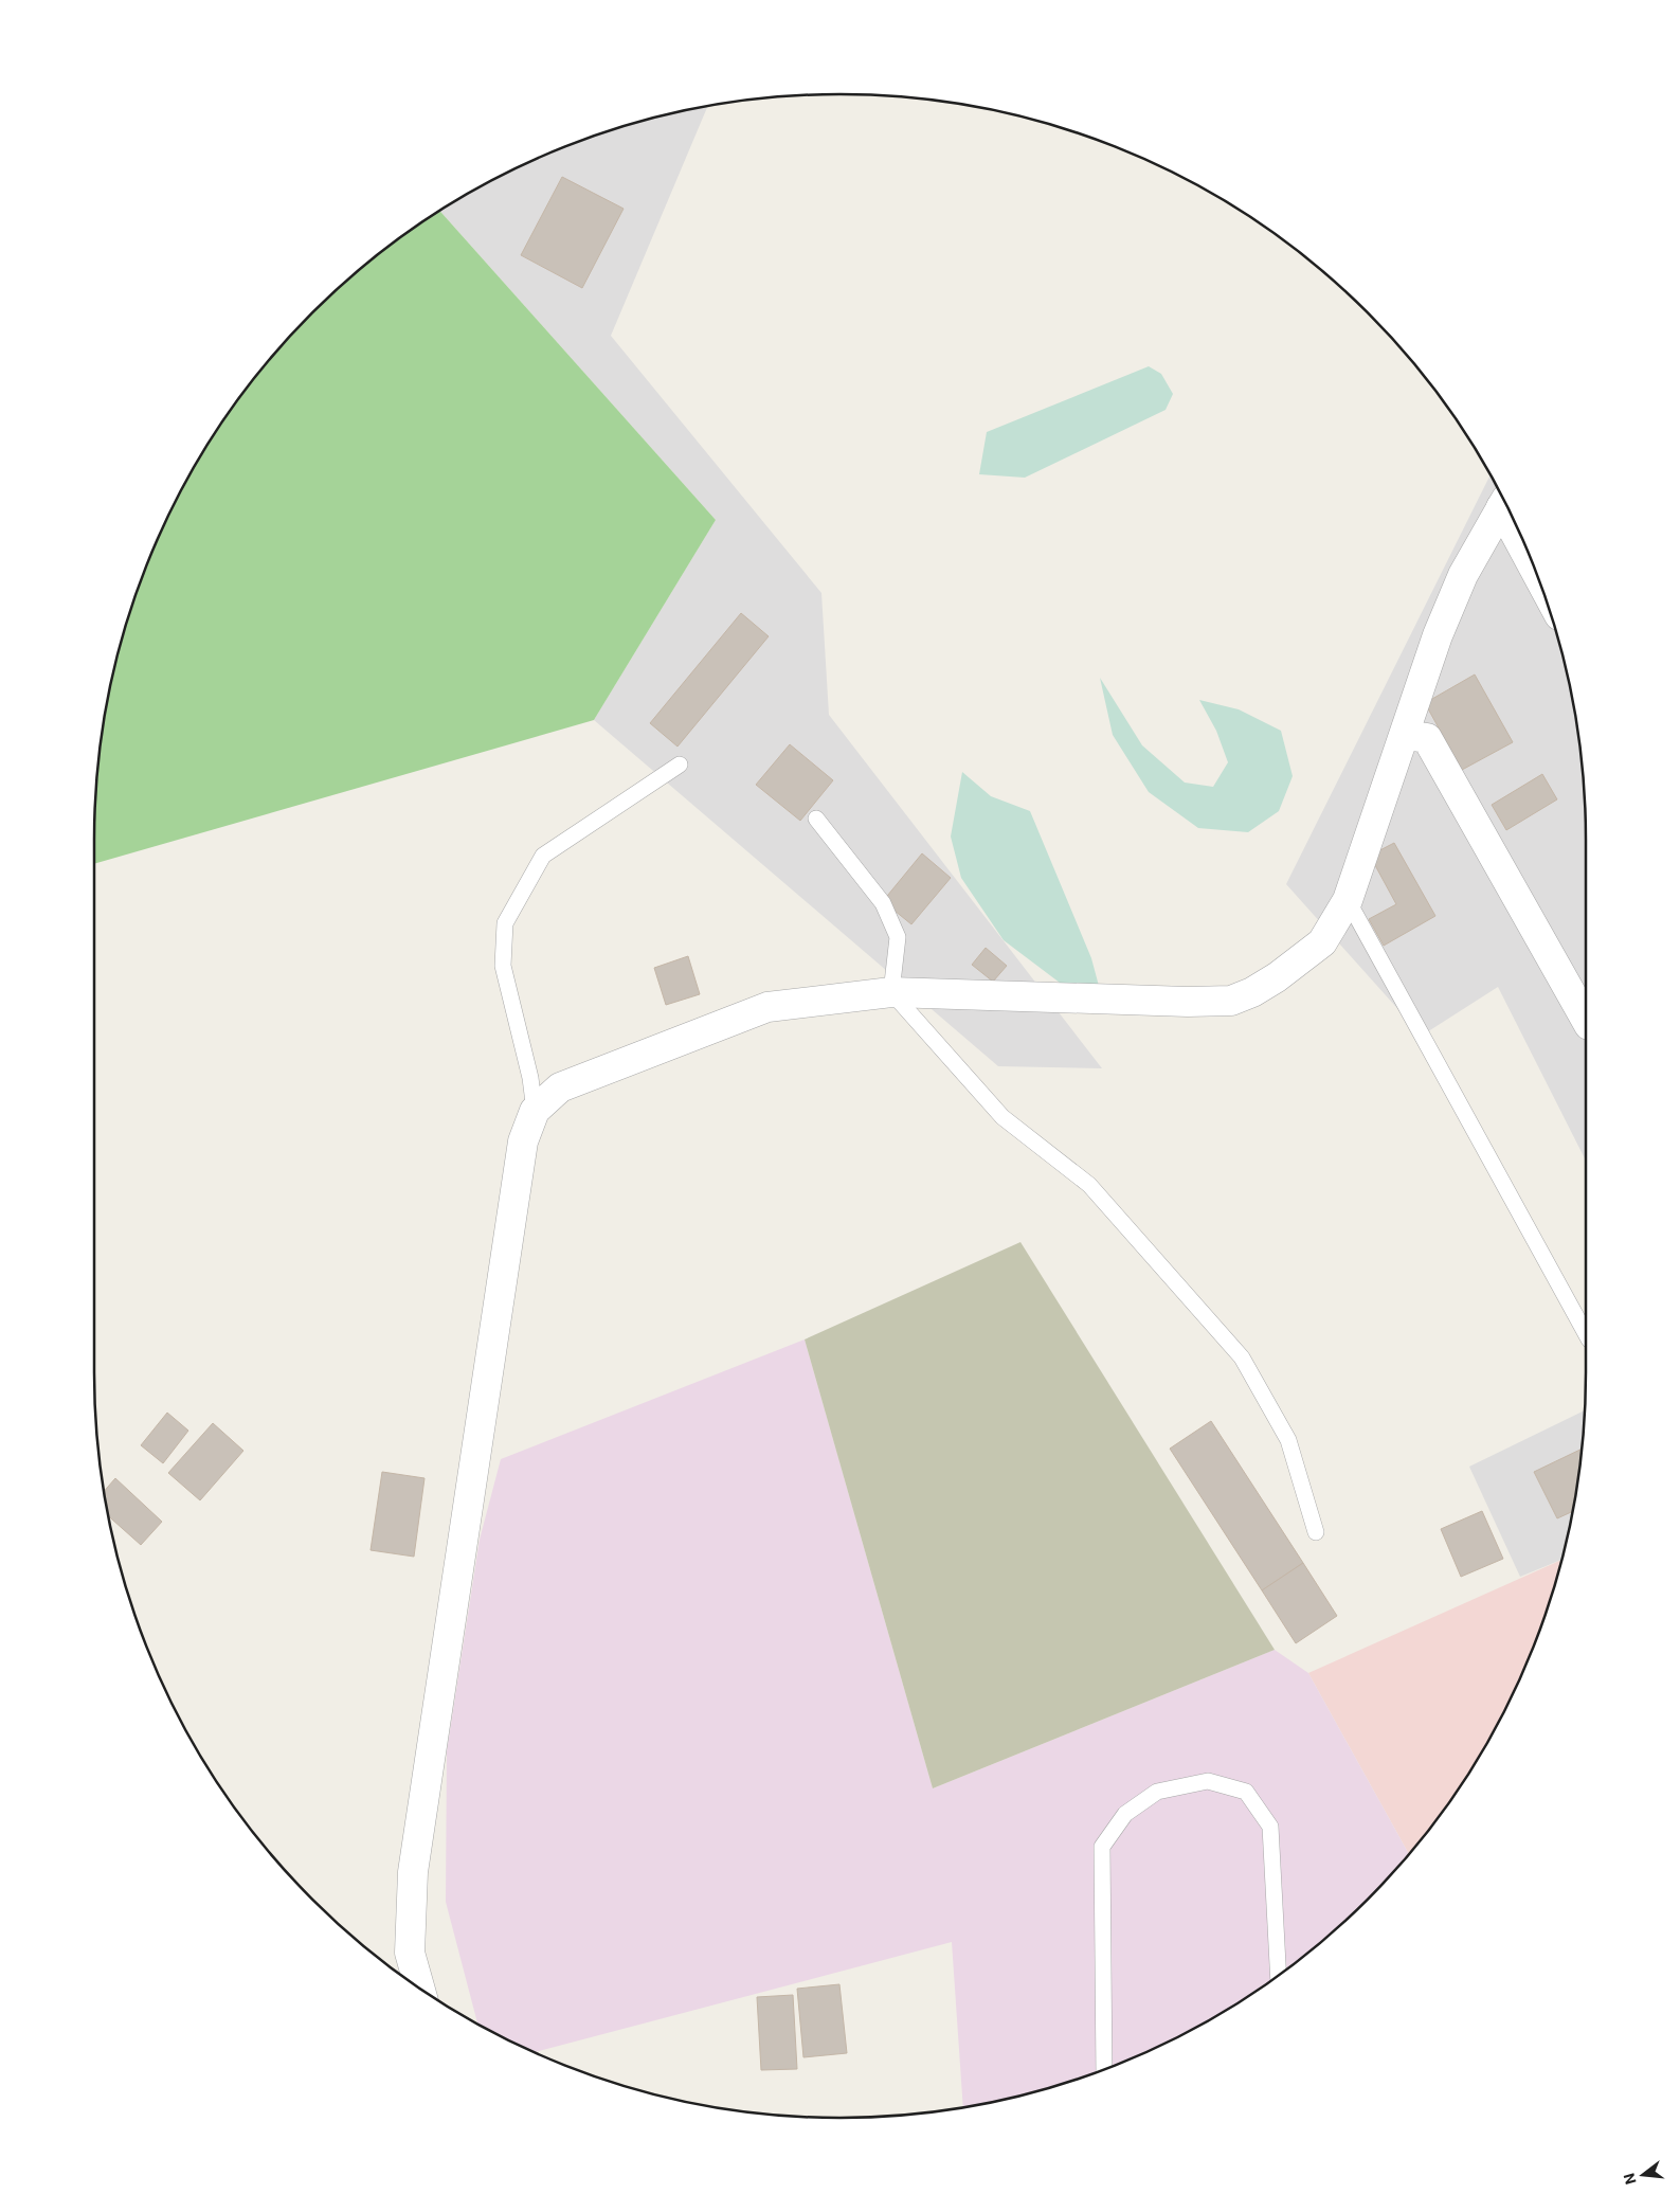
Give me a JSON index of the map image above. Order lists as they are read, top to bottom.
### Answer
{
  "north": "left"
}
